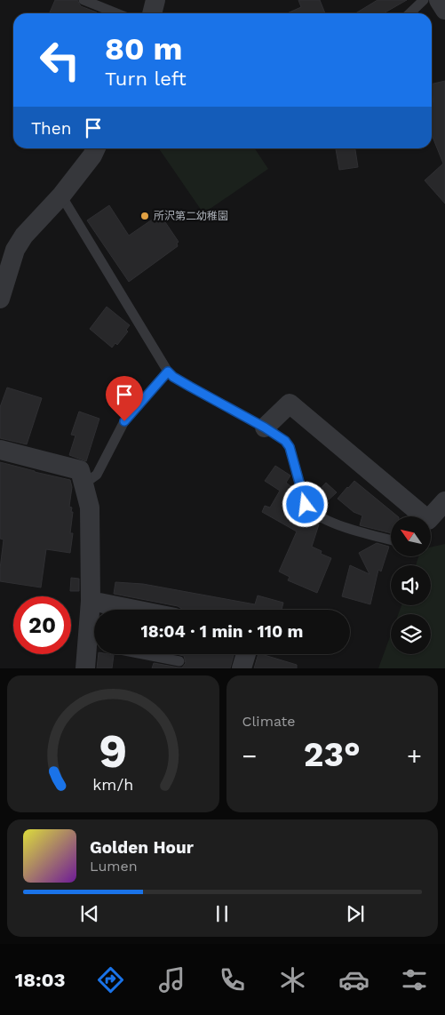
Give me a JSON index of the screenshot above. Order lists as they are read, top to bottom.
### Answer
{
  "places": ["所沢第二幼稚園"],
  "north": "top left",
  "page": {
    "turn": ["80 m", "Turn left"],
    "then": "Then",
    "limit": "20",
    "trip": "18:04 · 1 min · 110 m",
    "tile": "Climate",
    "heat": ["−", "23°", "+"],
    "song": ["Golden Hour", "Lumen"],
    "tabs": "18:03",
    "gauge": ["9", "km/h"]
  }
}
